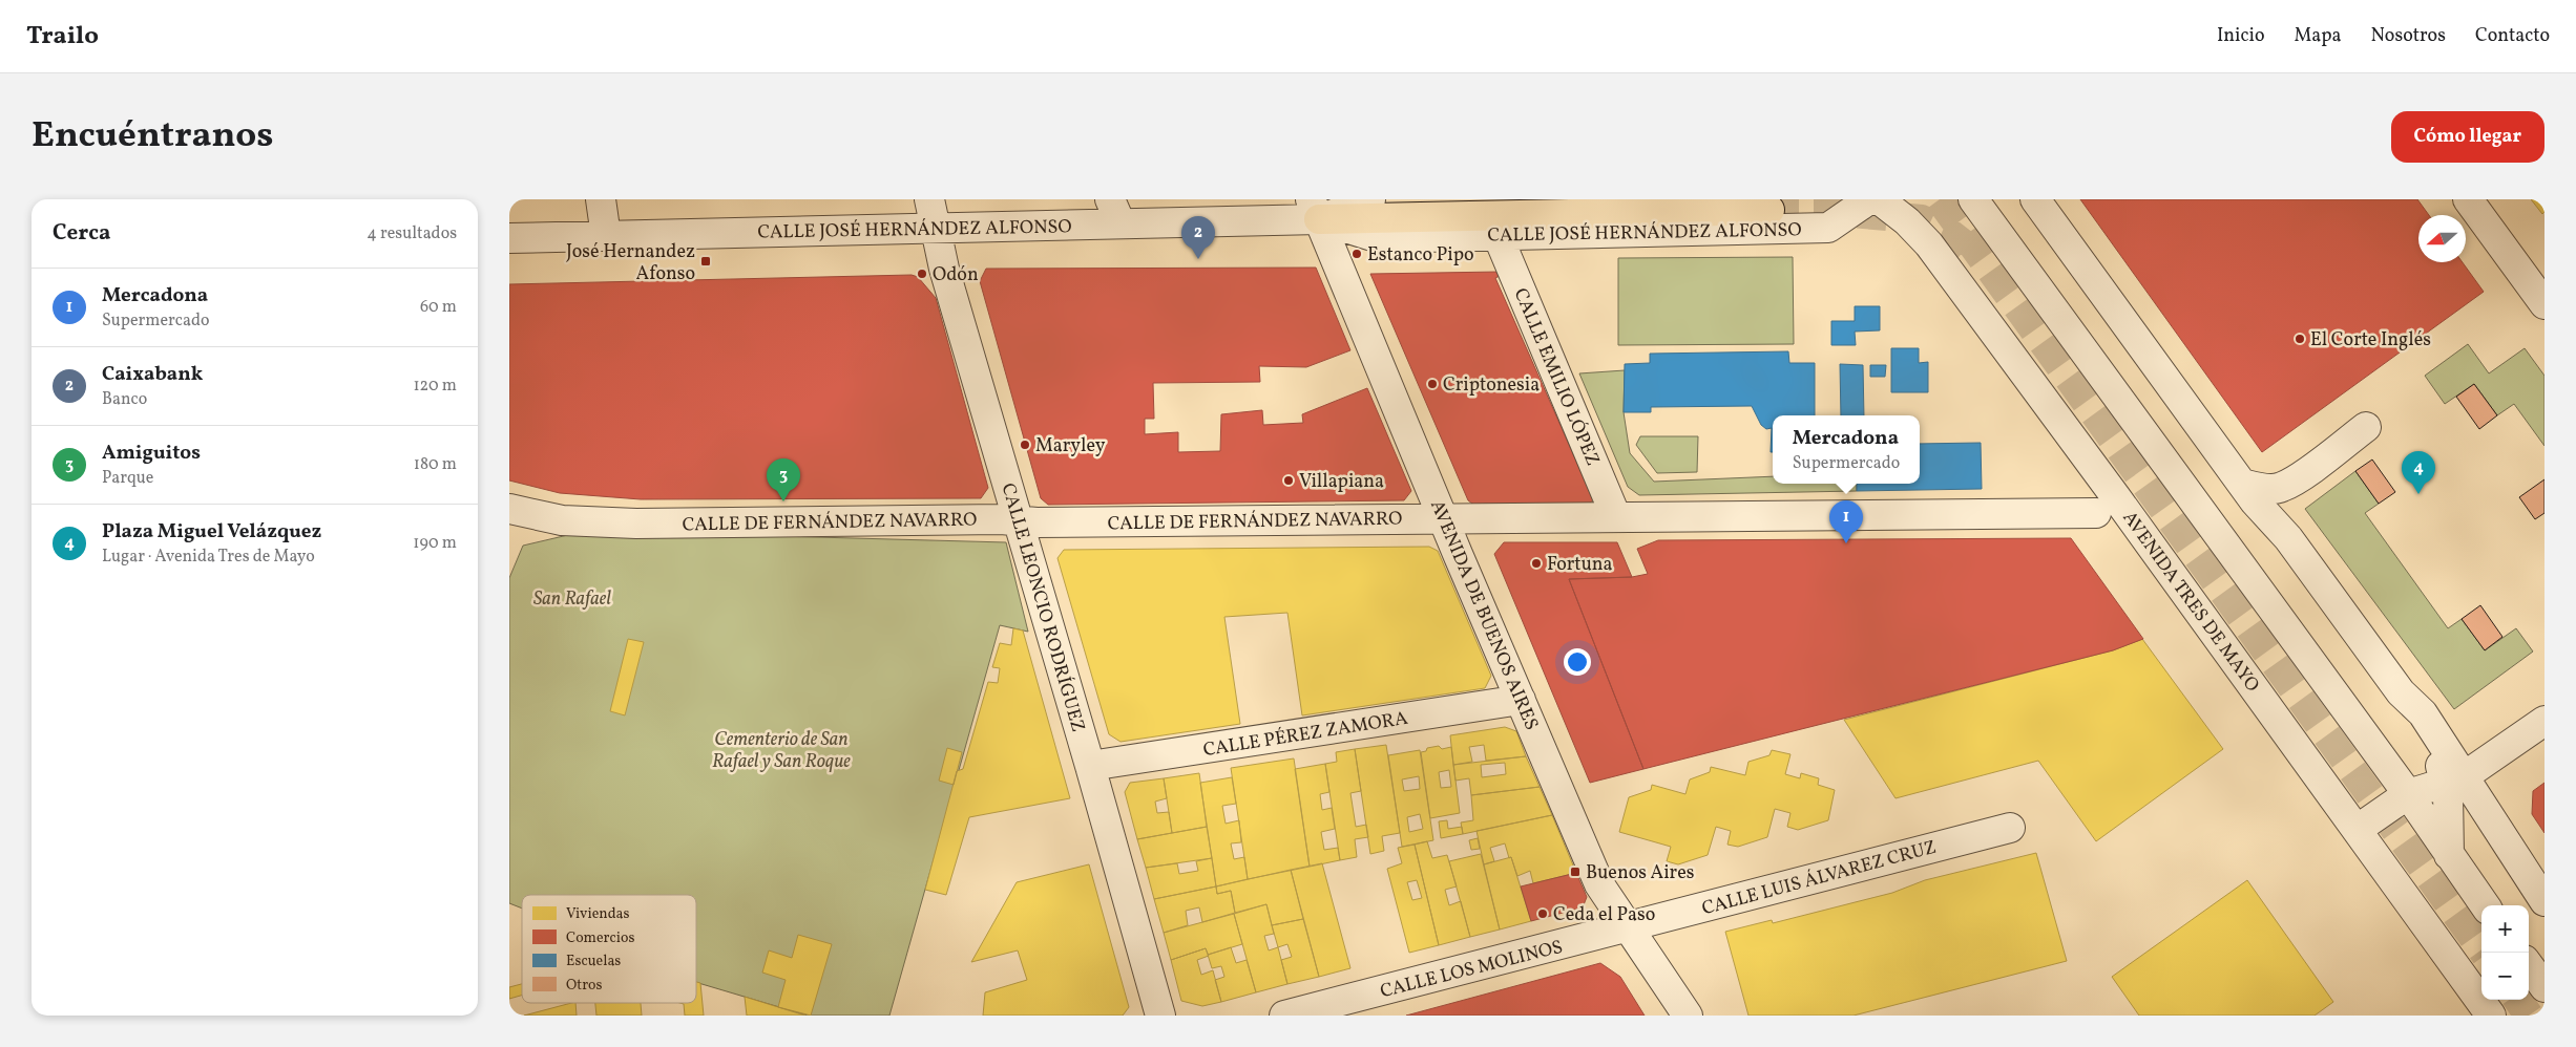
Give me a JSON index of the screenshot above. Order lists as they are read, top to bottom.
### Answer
{
  "streets": {
    "street": [
      "CALLE JOSÉ HERNÁNDEZ ALFONSO",
      "CALLE EMILIO LÓPEZ",
      "CALLE DE FERNÁNDEZ NAVARRO",
      "AVENIDA TRES DE MAYO",
      "CALLE LEONCIO RODRÍGUEZ",
      "AVENIDA DE BUENOS AIRES",
      "CALLE PÉREZ ZAMORA",
      "CALLE LUIS ÁLVAREZ CRUZ",
      "CALLE LOS MOLINOS"
    ]
  },
  "crossings": [
    ["CALLE JOSÉ HERNÁNDEZ ALFONSO", "CALLE EMILIO LÓPEZ"],
    ["CALLE JOSÉ HERNÁNDEZ ALFONSO", "CALLE LEONCIO RODRÍGUEZ"],
    ["CALLE JOSÉ HERNÁNDEZ ALFONSO", "AVENIDA DE BUENOS AIRES"],
    ["CALLE EMILIO LÓPEZ", "CALLE DE FERNÁNDEZ NAVARRO"],
    ["CALLE DE FERNÁNDEZ NAVARRO", "CALLE LEONCIO RODRÍGUEZ"],
    ["CALLE DE FERNÁNDEZ NAVARRO", "AVENIDA DE BUENOS AIRES"],
    ["CALLE LEONCIO RODRÍGUEZ", "CALLE PÉREZ ZAMORA"],
    ["AVENIDA DE BUENOS AIRES", "CALLE PÉREZ ZAMORA"],
    ["AVENIDA DE BUENOS AIRES", "CALLE LUIS ÁLVAREZ CRUZ"],
    ["AVENIDA DE BUENOS AIRES", "CALLE LOS MOLINOS"],
    ["CALLE LUIS ÁLVAREZ CRUZ", "CALLE LOS MOLINOS"]
  ],
  "parks": ["San Rafael", "Cementerio de San Rafael y San Roque"],
  "places": {
    "other": [
      "Estanco Pipo",
      "Odón",
      "El Corte Inglés",
      "Criptonesia",
      "Maryley",
      "Villapiana",
      "Fortuna",
      "Ceda el Paso"
    ],
    "transit": ["José Hernandez Afonso", "Buenos Aires"]
  },
  "legend": [
    "Viviendas",
    "Comercios",
    "Escuelas",
    "Otros"
  ],
  "north": "left",
  "page": {
    "header": "Trailo",
    "nav": [
      "Inicio",
      "Mapa",
      "Nosotros",
      "Contacto"
    ],
    "title": "Encuéntranos",
    "buttons": "Cómo llegar",
    "heading": ["Cerca", "4 resultados"],
    "pins": [
      "2",
      "4",
      "3",
      "1"
    ],
    "list": [
      {
        "mark": "1",
        "name": "Mercadona",
        "note": "Supermercado",
        "value": "60 m"
      },
      {
        "mark": "2",
        "name": "Caixabank",
        "note": "Banco",
        "value": "120 m"
      },
      {
        "mark": "3",
        "name": "Amiguitos",
        "note": "Parque",
        "value": "180 m"
      },
      {
        "mark": "4",
        "name": "Plaza Miguel Velázquez",
        "note": "Lugar · Avenida Tres de Mayo",
        "value": "190 m"
      }
    ],
    "popup": ["Mercadona", "Supermercado"],
    "map_buttons": ["+", "−"]
  }
}
